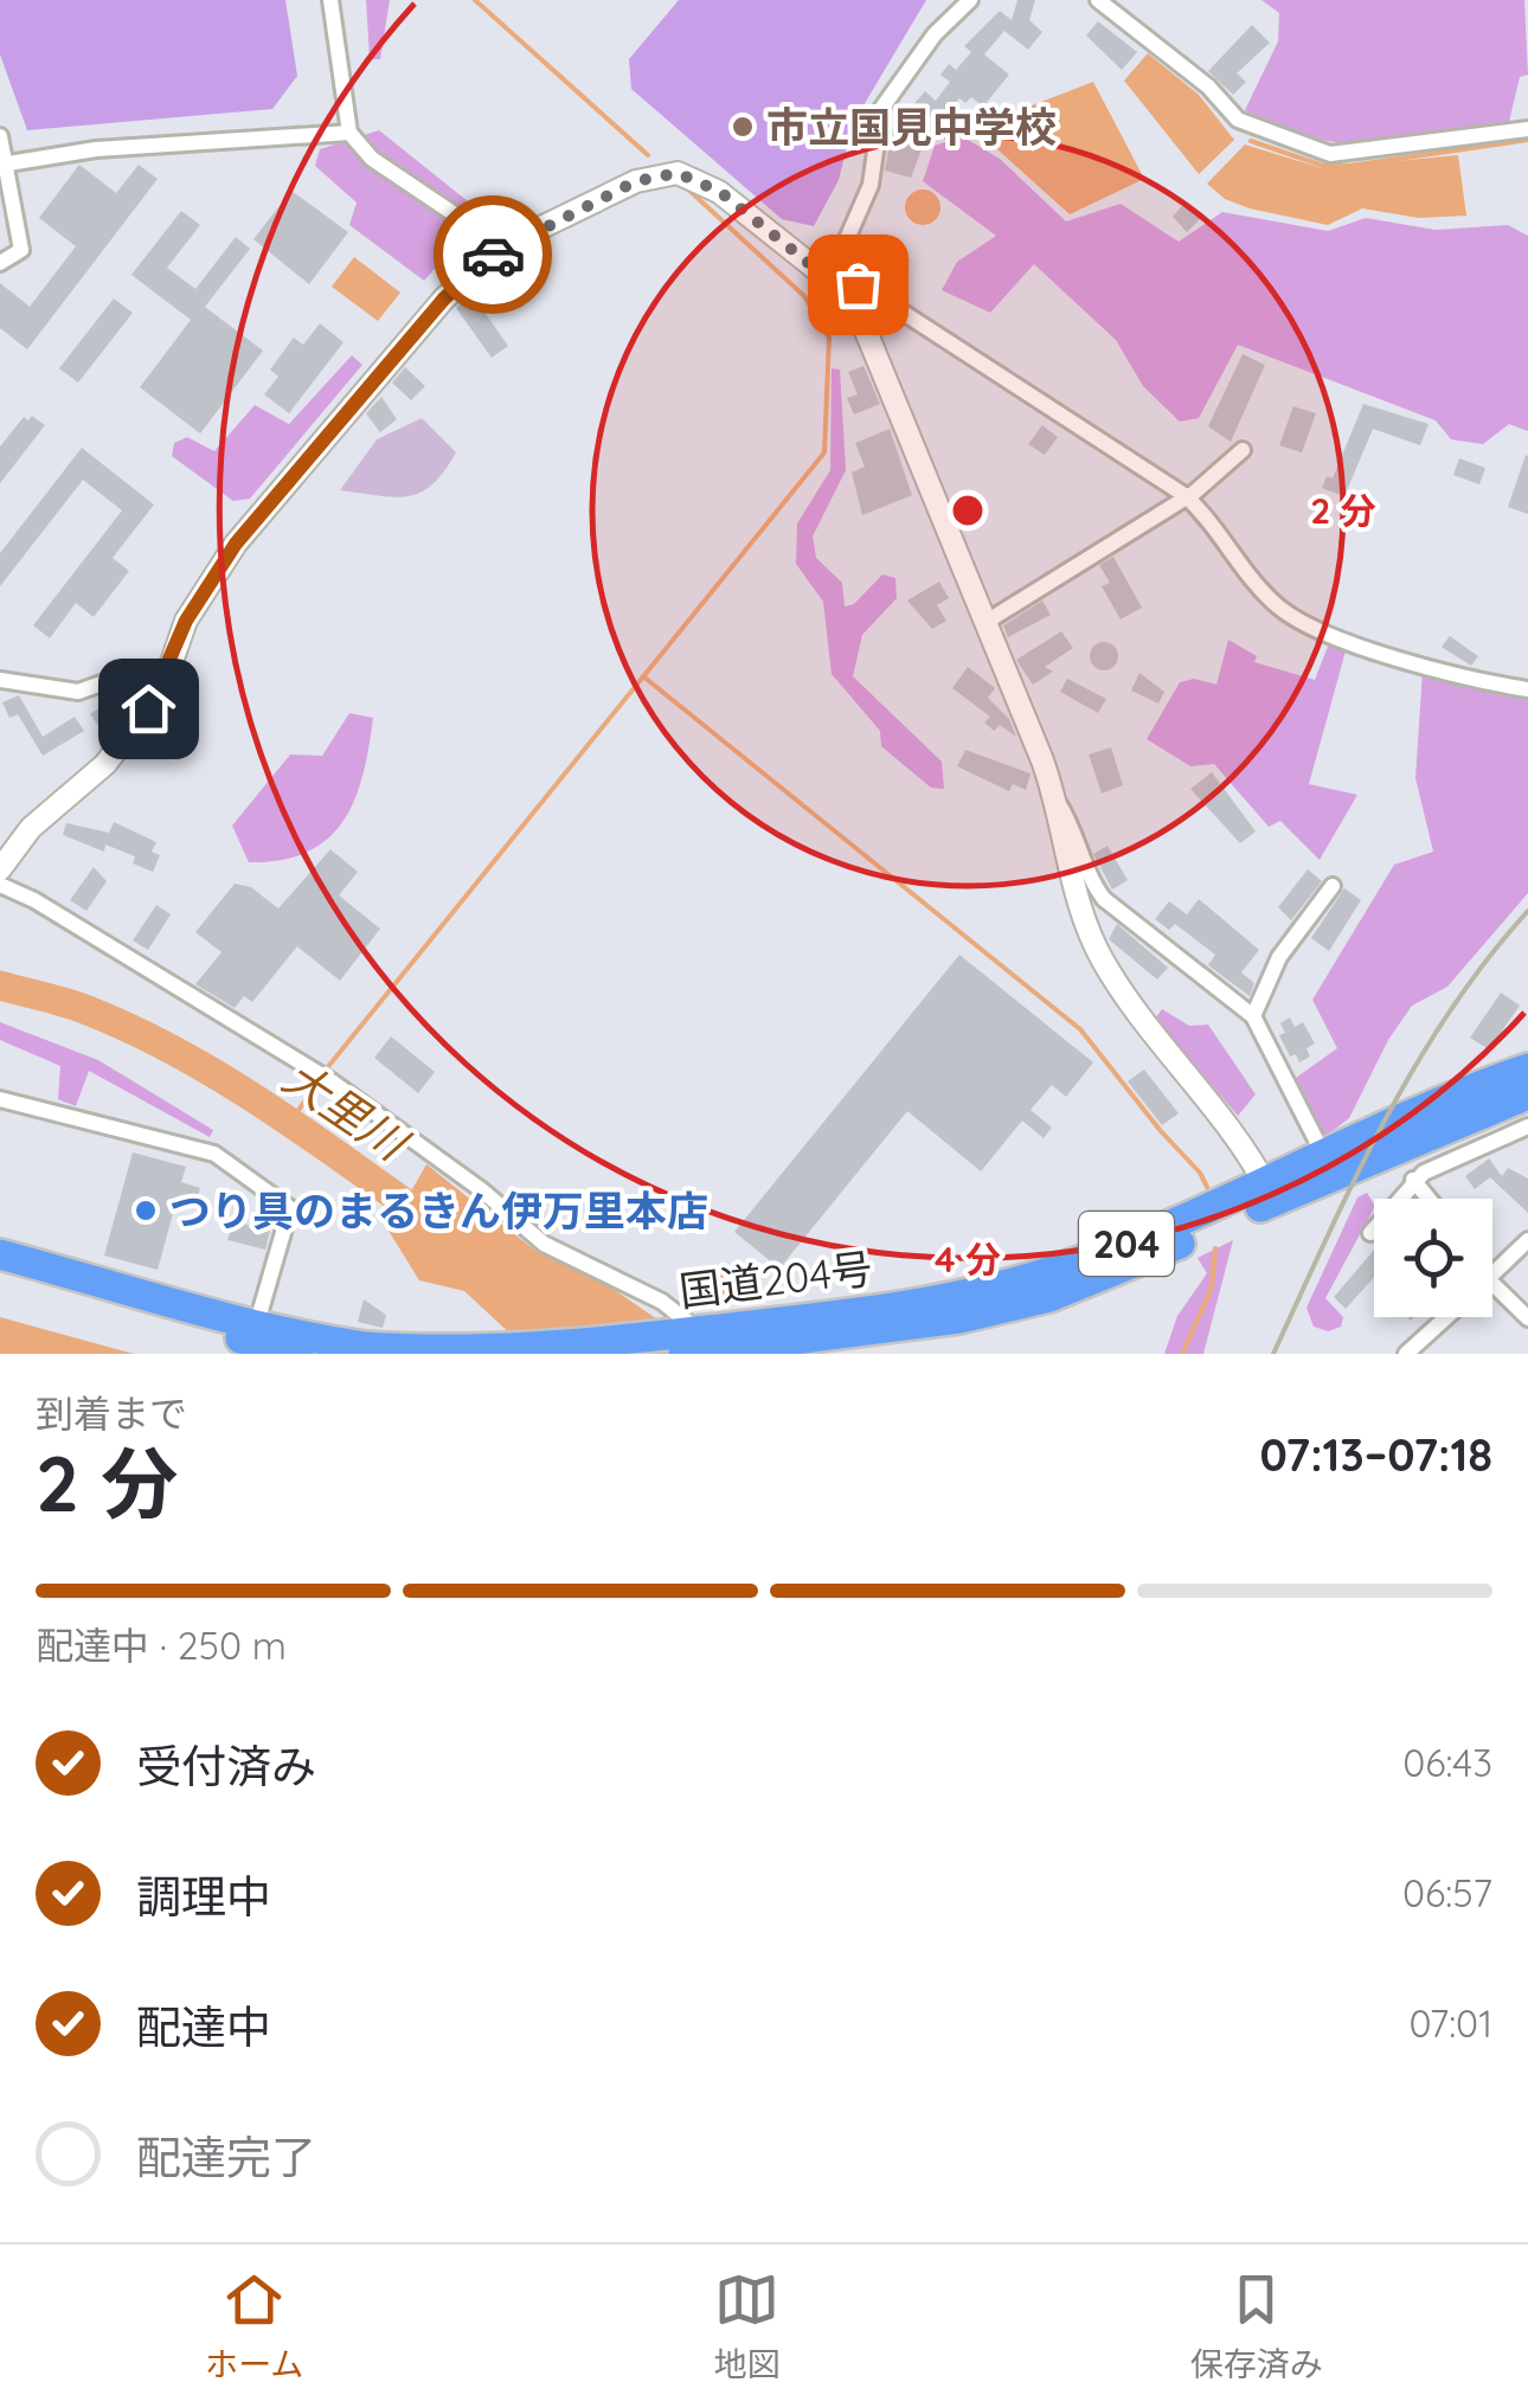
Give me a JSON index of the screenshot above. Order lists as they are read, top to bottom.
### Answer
{
  "streets": {
    "highway": ["204", "国道204号"]
  },
  "water": ["大里川"],
  "places": ["市立国見中学校", "つり具のまるきん伊万里本店"],
  "page": {
    "heading": ["2 分", "到着まで", "07:13–07:18"],
    "bar": "配達中 · 250 m",
    "list": [
      ["受付済み", "06:43"],
      ["調理中", "06:57"],
      ["配達中", "07:01"],
      "配達完了"
    ],
    "tabs": ["ホーム", "地図", "保存済み"]
  },
  "rings": ["2 分", "4 分"]
}
